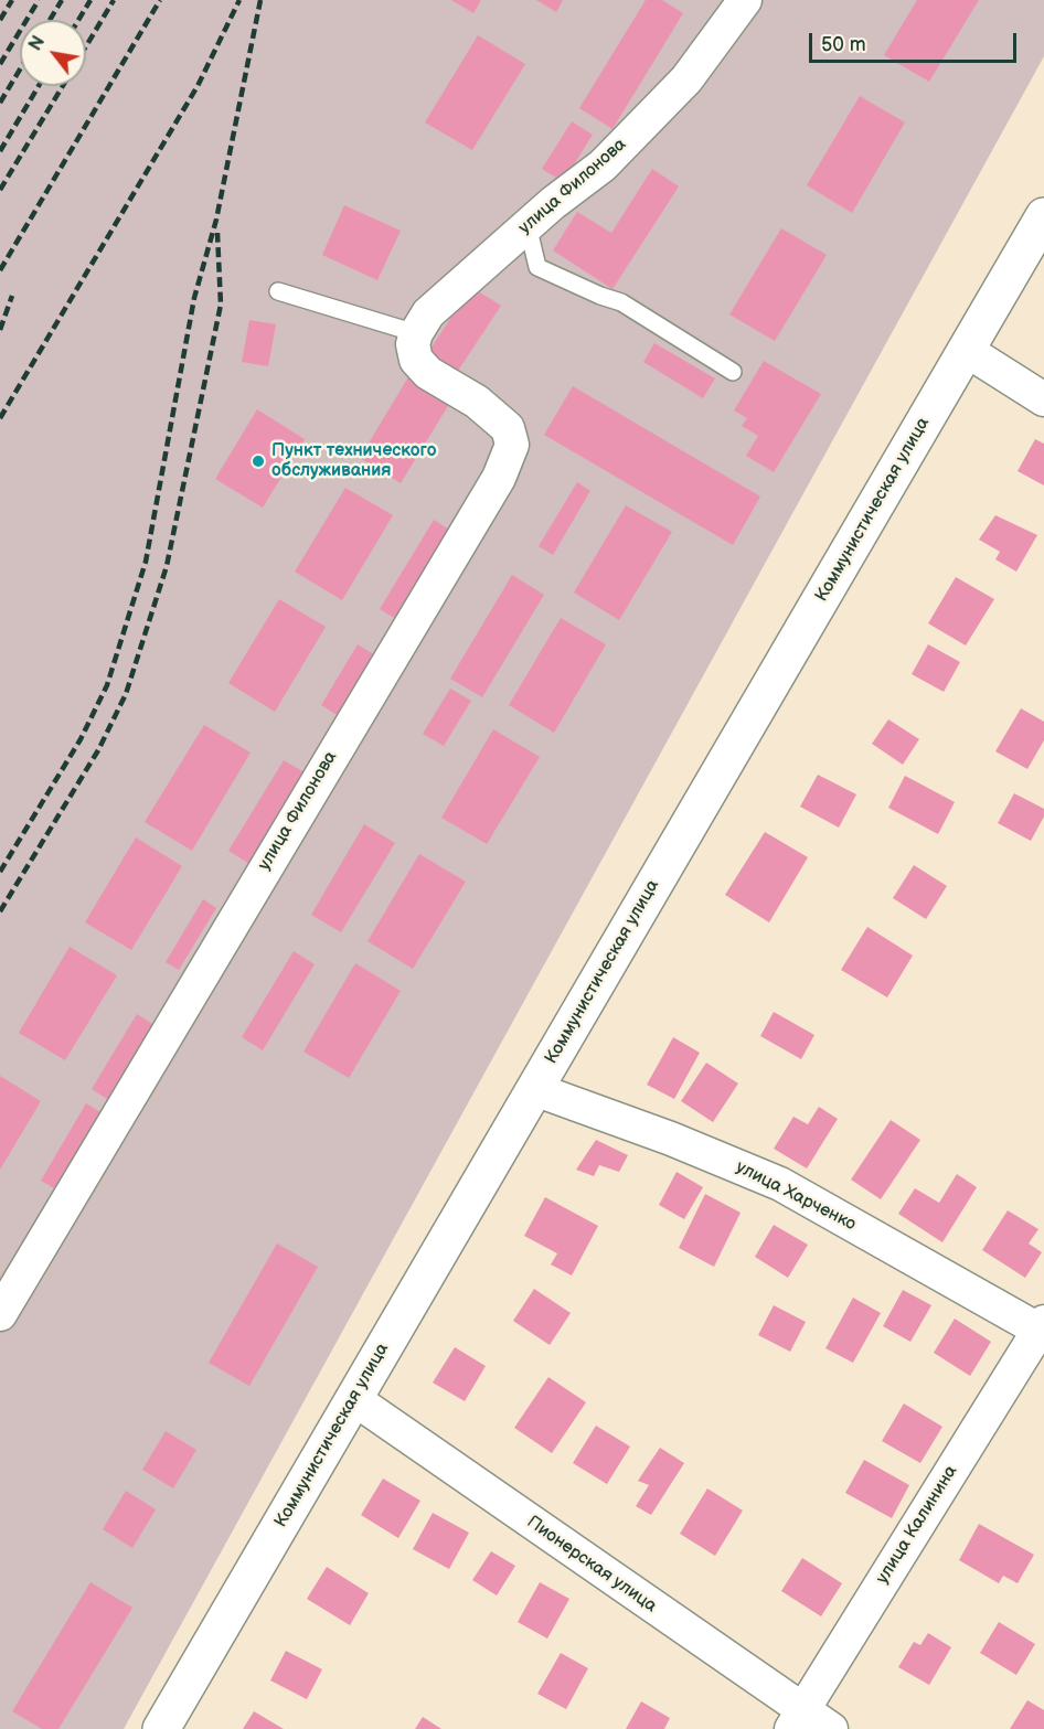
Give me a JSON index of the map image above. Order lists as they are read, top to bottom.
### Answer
{
  "streets": {
    "street": [
      "улица Филонова",
      "Коммунистическая улица",
      "улица Харченко",
      "улица Калинина",
      "Пионерская улица"
    ]
  },
  "crossings": [
    ["Коммунистическая улица", "улица Харченко"],
    ["Коммунистическая улица", "Пионерская улица"],
    ["улица Харченко", "улица Калинина"],
    ["улица Калинина", "Пионерская улица"]
  ],
  "places": ["Пункт технического обслуживания"],
  "scale_bar": "50 m",
  "north": "top left"
}
